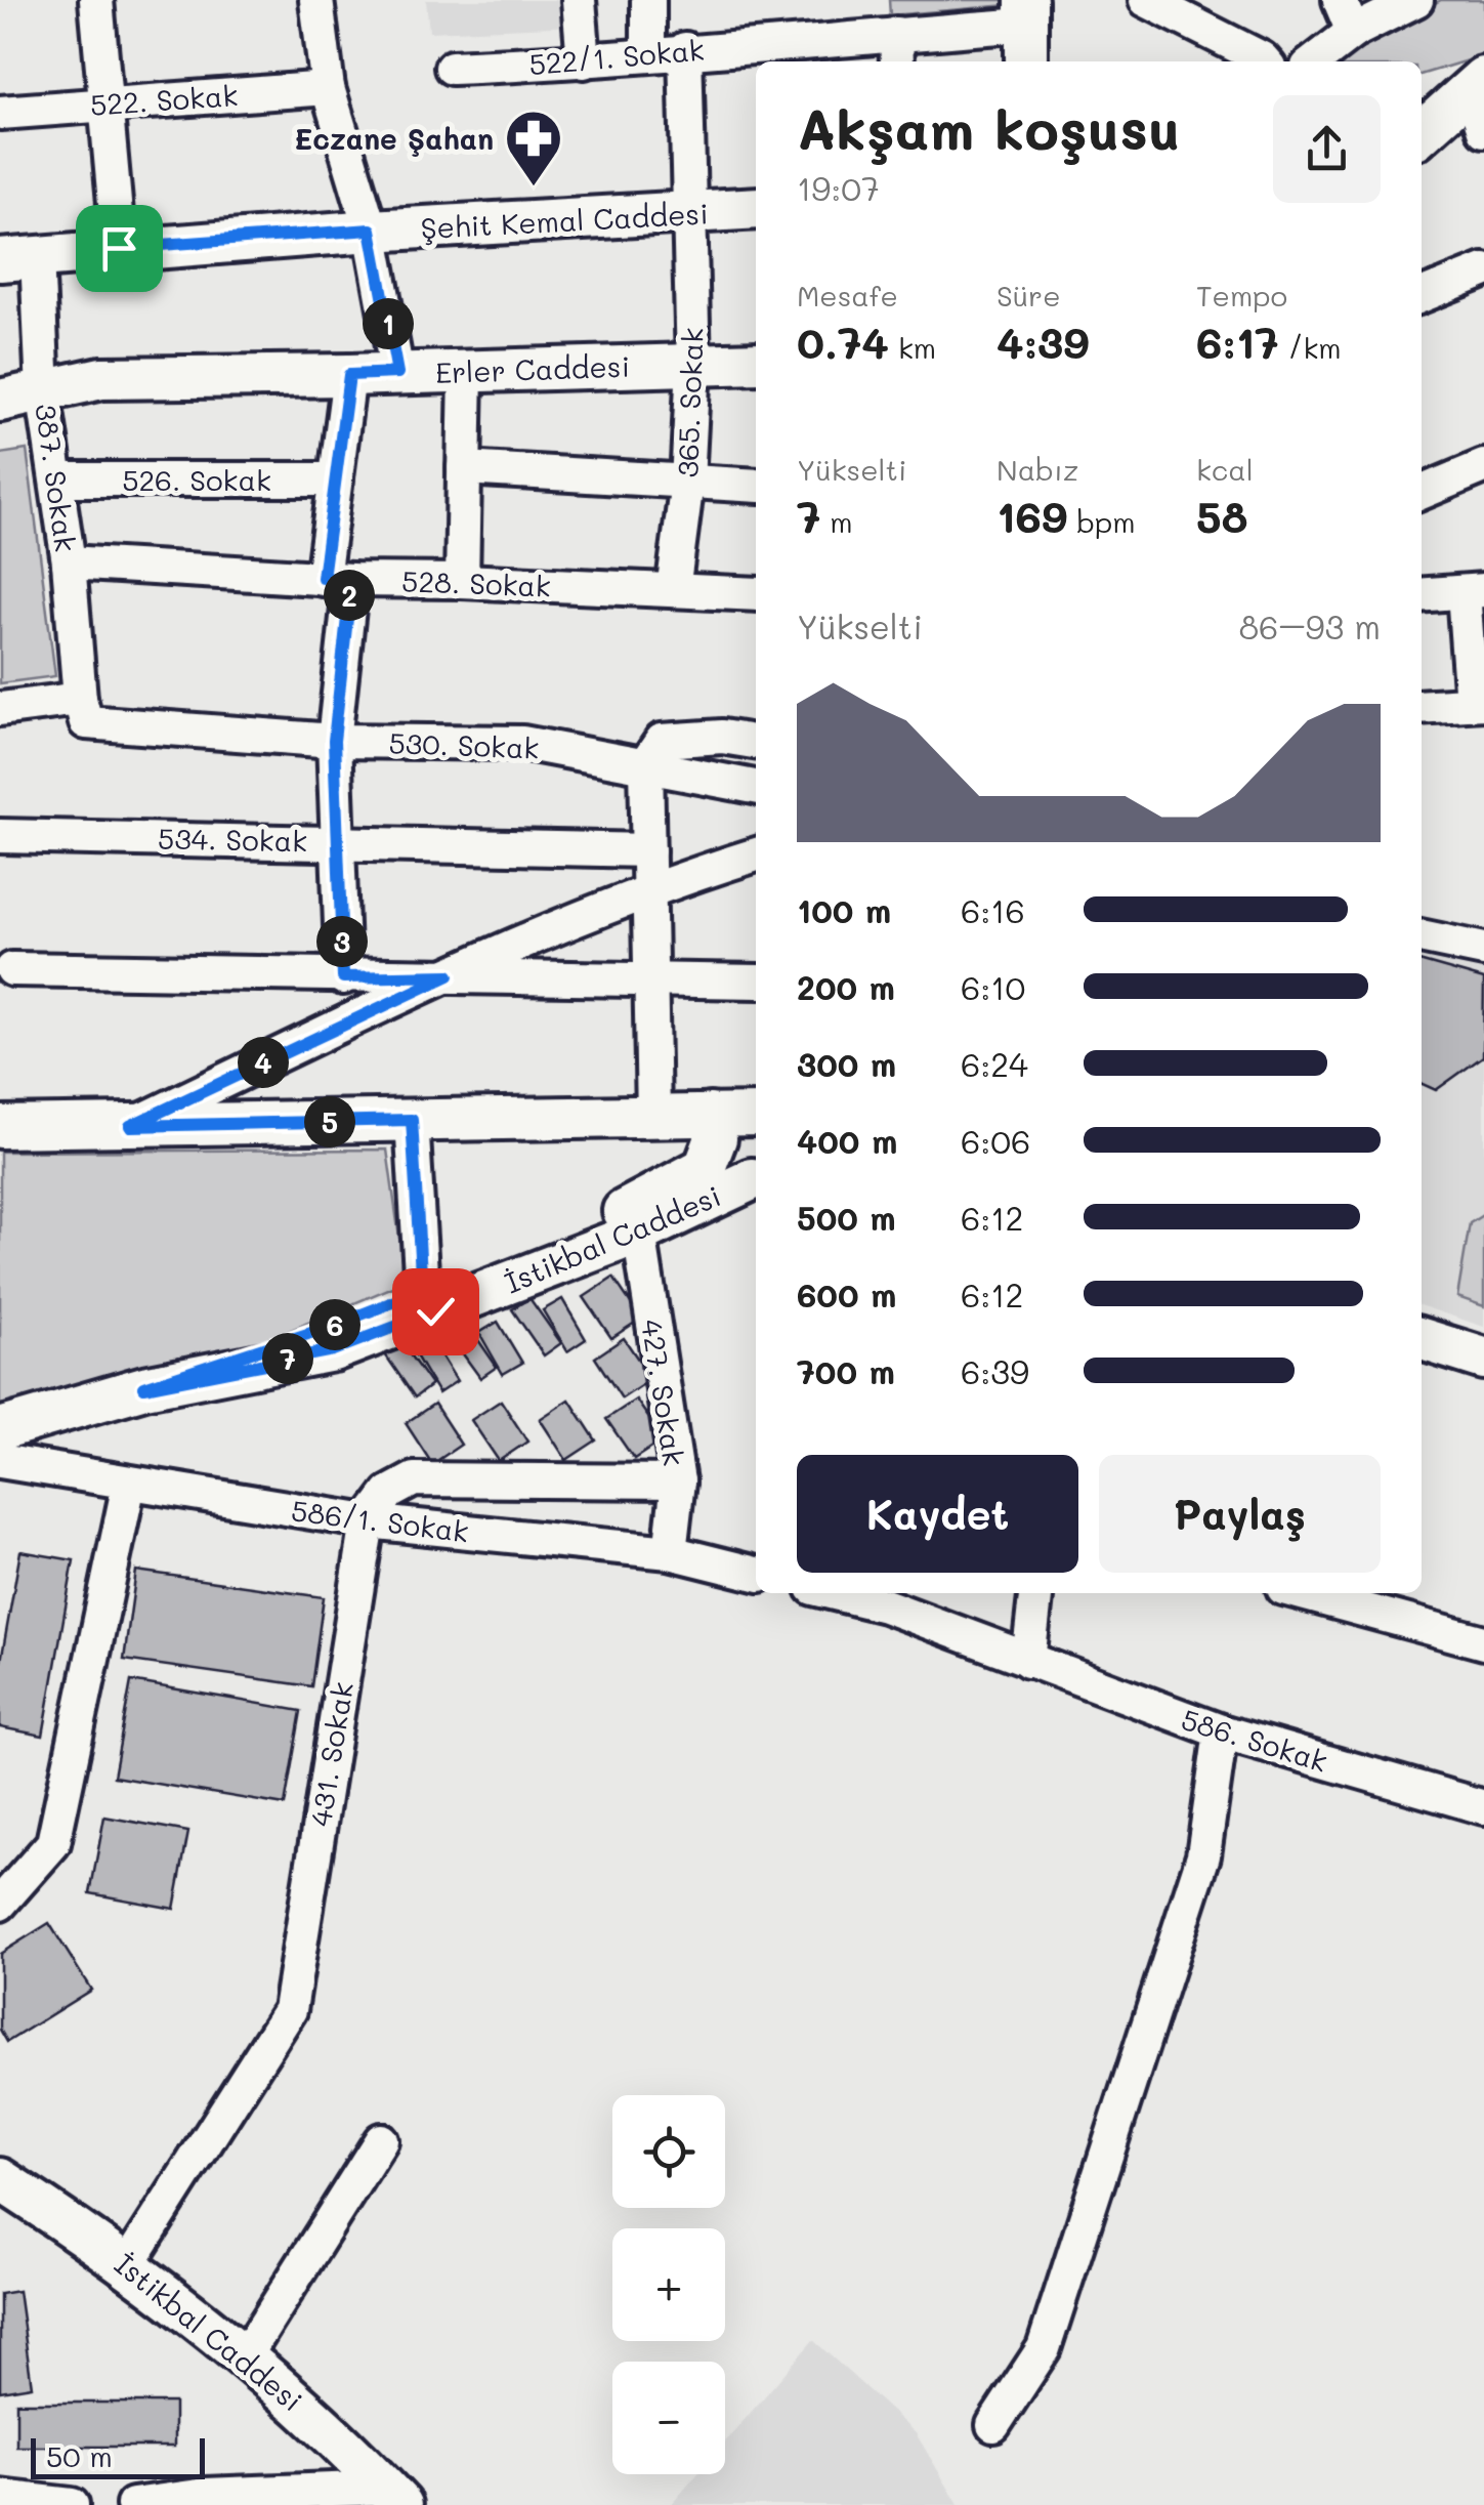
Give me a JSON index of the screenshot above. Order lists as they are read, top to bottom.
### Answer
{
  "streets": {
    "main road": ["Şehit Kemal Caddesi", "Erler Caddesi", "İstikbal Caddesi"],
    "street": [
      "522/1. Sokak",
      "522. Sokak",
      "365. Sokak",
      "387. Sokak",
      "526. Sokak",
      "528. Sokak",
      "530. Sokak",
      "534. Sokak",
      "427. Sokak",
      "586/1. Sokak",
      "586. Sokak",
      "431. Sokak"
    ]
  },
  "crossings": [
    ["522/1. Sokak", "365. Sokak"],
    ["Şehit Kemal Caddesi", "365. Sokak"],
    ["Şehit Kemal Caddesi", "387. Sokak"],
    ["Erler Caddesi", "365. Sokak"],
    ["Erler Caddesi", "387. Sokak"],
    ["365. Sokak", "528. Sokak"],
    ["387. Sokak", "526. Sokak"],
    ["387. Sokak", "528. Sokak"],
    ["387. Sokak", "530. Sokak"],
    ["İstikbal Caddesi", "427. Sokak"],
    ["İstikbal Caddesi", "431. Sokak"],
    ["427. Sokak", "586/1. Sokak"],
    ["586/1. Sokak", "431. Sokak"]
  ],
  "places": {
    "pharmacy": ["Eczane Şahan"]
  },
  "scale_bar": "50 m",
  "page": {
    "heading": ["Akşam koşusu", "19:07"],
    "stats": [
      ["Mesafe", "0.74 km"],
      ["Süre", "4:39"],
      ["Tempo", "6:17 /km"],
      ["Yükselti", "7 m"],
      ["Nabız", "169 bpm"],
      ["kcal", "58"]
    ],
    "pins": [
      "1",
      "2",
      "3",
      "4",
      "5",
      "6",
      "7"
    ],
    "chart": ["Yükselti", "86–93 m"],
    "list": [
      {
        "name": "100 m",
        "note": "6:16"
      },
      {
        "name": "200 m",
        "note": "6:10"
      },
      {
        "name": "300 m",
        "note": "6:24"
      },
      {
        "name": "400 m",
        "note": "6:06"
      },
      {
        "name": "500 m",
        "note": "6:12"
      },
      {
        "name": "600 m",
        "note": "6:12"
      },
      {
        "name": "700 m",
        "note": "6:39"
      }
    ],
    "buttons": ["Kaydet", "Paylaş"],
    "map_buttons": ["+", "−"],
    "scale": "50 m"
  }
}
